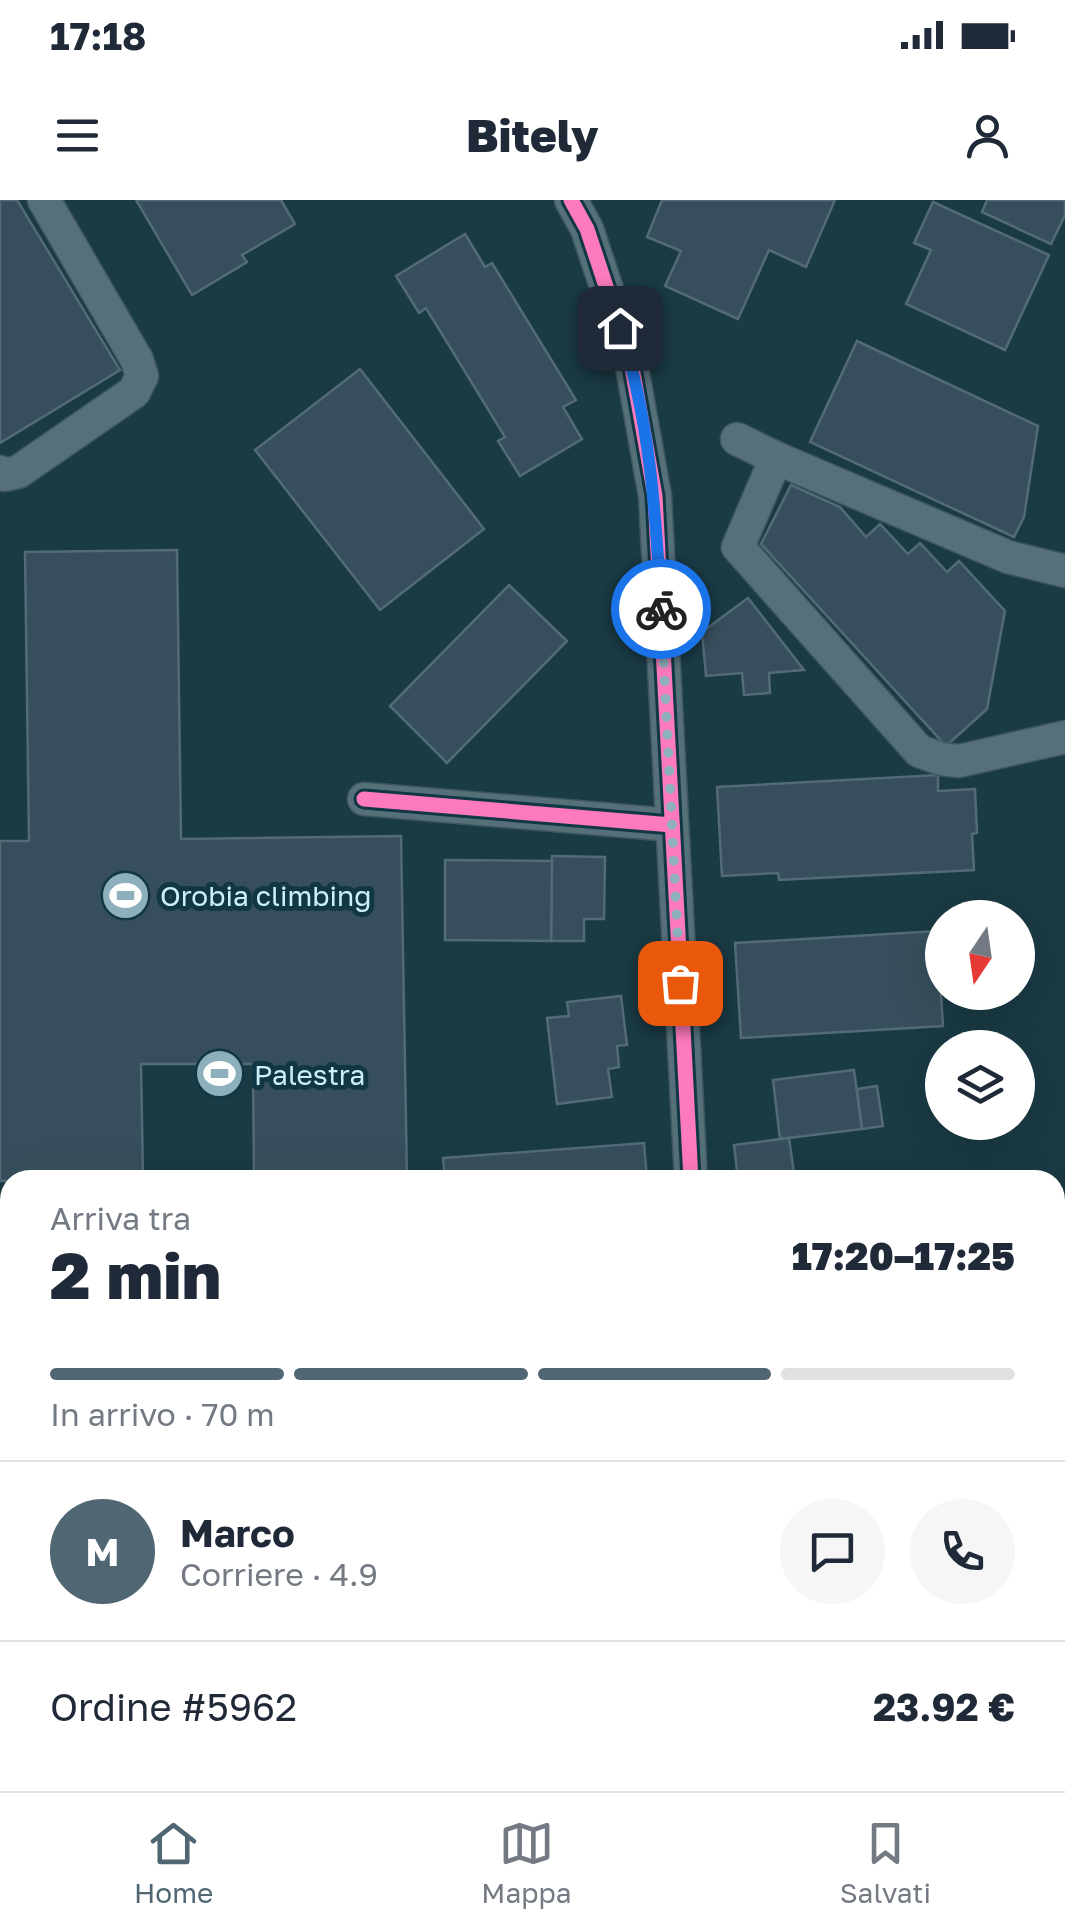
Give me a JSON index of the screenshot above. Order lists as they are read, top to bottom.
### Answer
{
  "places": {
    "sports": ["Orobia climbing", "Palestra"]
  },
  "north": "bottom",
  "page": {
    "status": "17:18",
    "header": "Bitely",
    "heading": ["2 min", "Arriva tra", "17:20–17:25"],
    "panel": [
      "Marco",
      "Corriere · 4.9",
      "Ordine #5962",
      "23.92 €"
    ],
    "bar": "In arrivo · 70 m",
    "round": "M",
    "tabs": ["Home", "Mappa", "Salvati"]
  }
}
